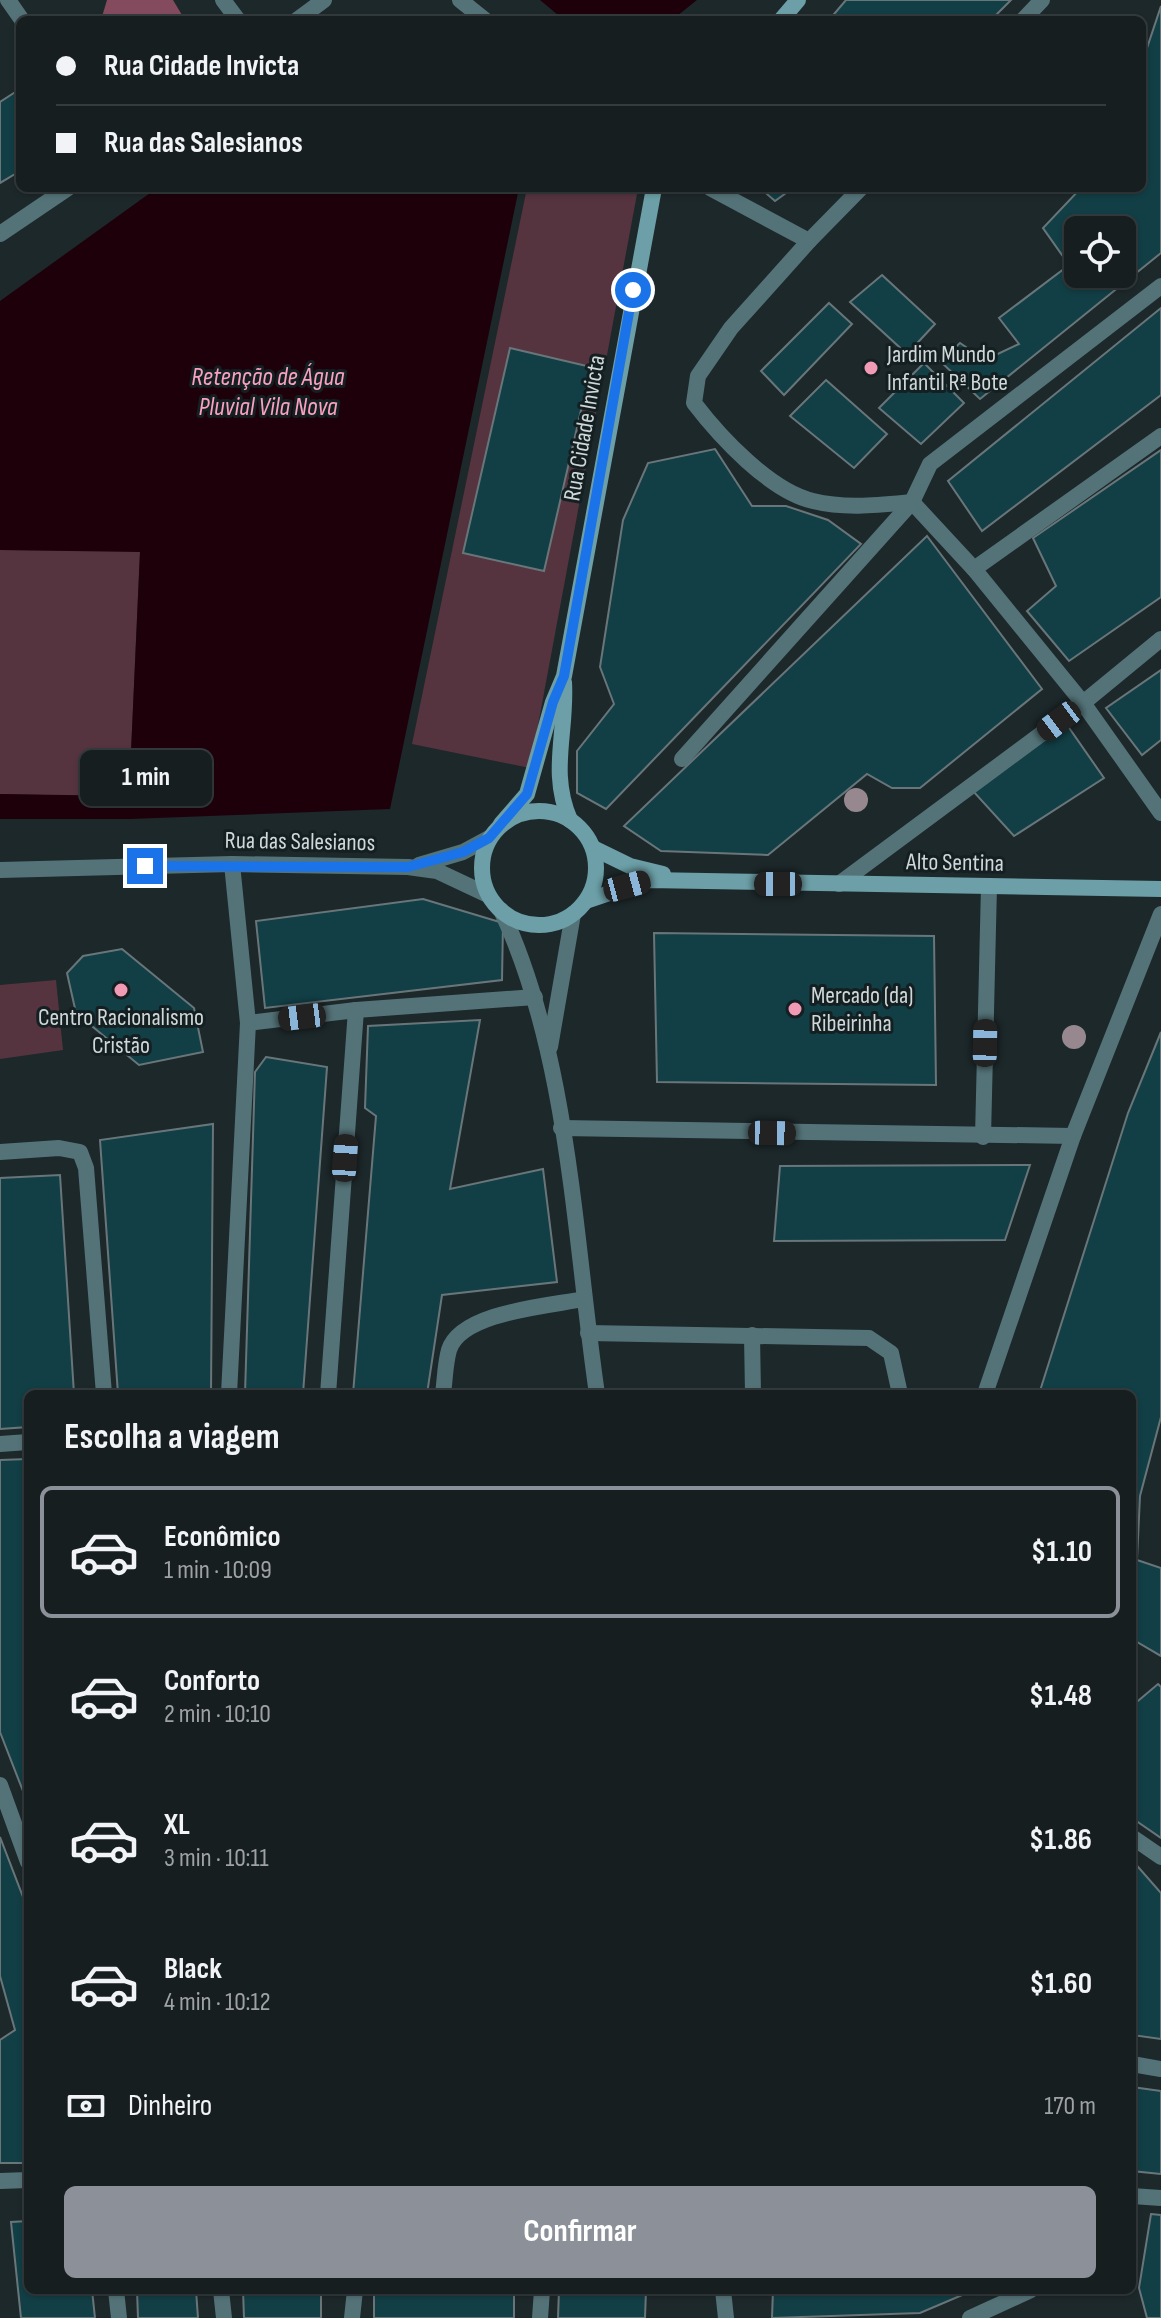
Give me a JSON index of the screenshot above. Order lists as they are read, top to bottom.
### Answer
{
  "streets": {
    "main road": ["Rua Cidade Invicta", "Alto Sentina"],
    "street": ["Rua das Salesianos"]
  },
  "crossings": [
    ["Rua Cidade Invicta", "Rua das Salesianos"],
    ["Rua Cidade Invicta", "Alto Sentina"],
    ["Rua das Salesianos", "Alto Sentina"]
  ],
  "water": ["Retenção de Água Pluvial Vila Nova"],
  "places": ["Jardim Mundo Infantil Rª Bote", "Centro Racionalismo Cristão", "Mercado (da) Ribeirinha"],
  "page": {
    "banner": ["Rua Cidade Invicta", "Rua das Salesianos"],
    "bubble": "1 min",
    "heading": "Escolha a viagem",
    "list": [
      {
        "name": "Econômico",
        "note": "1 min · 10:09",
        "value": "$1.10"
      },
      {
        "name": "Conforto",
        "note": "2 min · 10:10",
        "value": "$1.48"
      },
      {
        "name": "XL",
        "note": "3 min · 10:11",
        "value": "$1.86"
      },
      {
        "name": "Black",
        "note": "4 min · 10:12",
        "value": "$1.60"
      }
    ],
    "pay": ["Dinheiro", "170 m"],
    "buttons": "Confirmar"
  }
}
